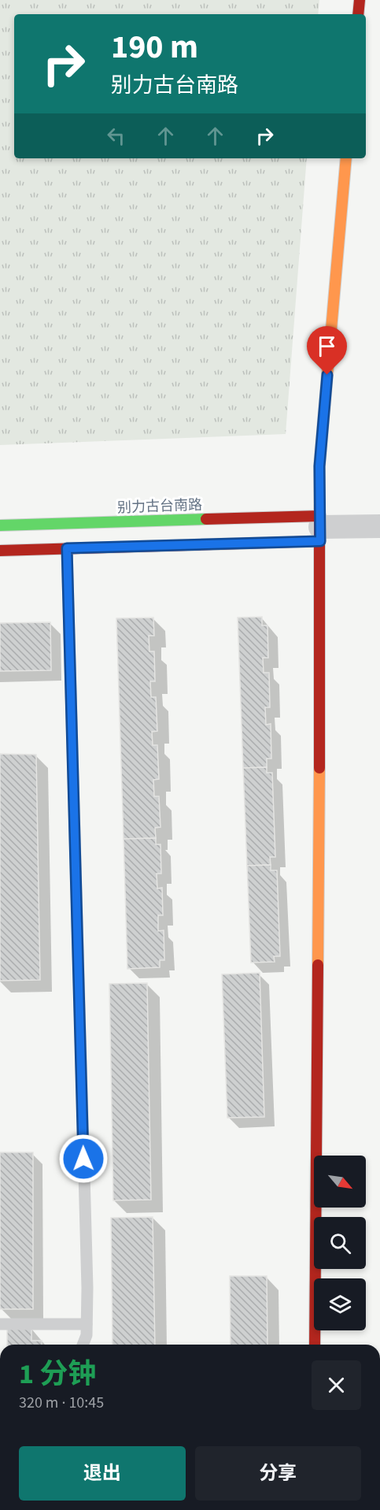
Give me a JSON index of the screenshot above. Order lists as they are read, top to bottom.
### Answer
{
  "streets": {
    "street": ["别力古台南路"]
  },
  "north": "bottom right",
  "page": {
    "turn": ["190 m", "别力古台南路"],
    "heading": ["1 分钟", "320 m · 10:45"],
    "buttons": ["退出", "分享"]
  }
}
